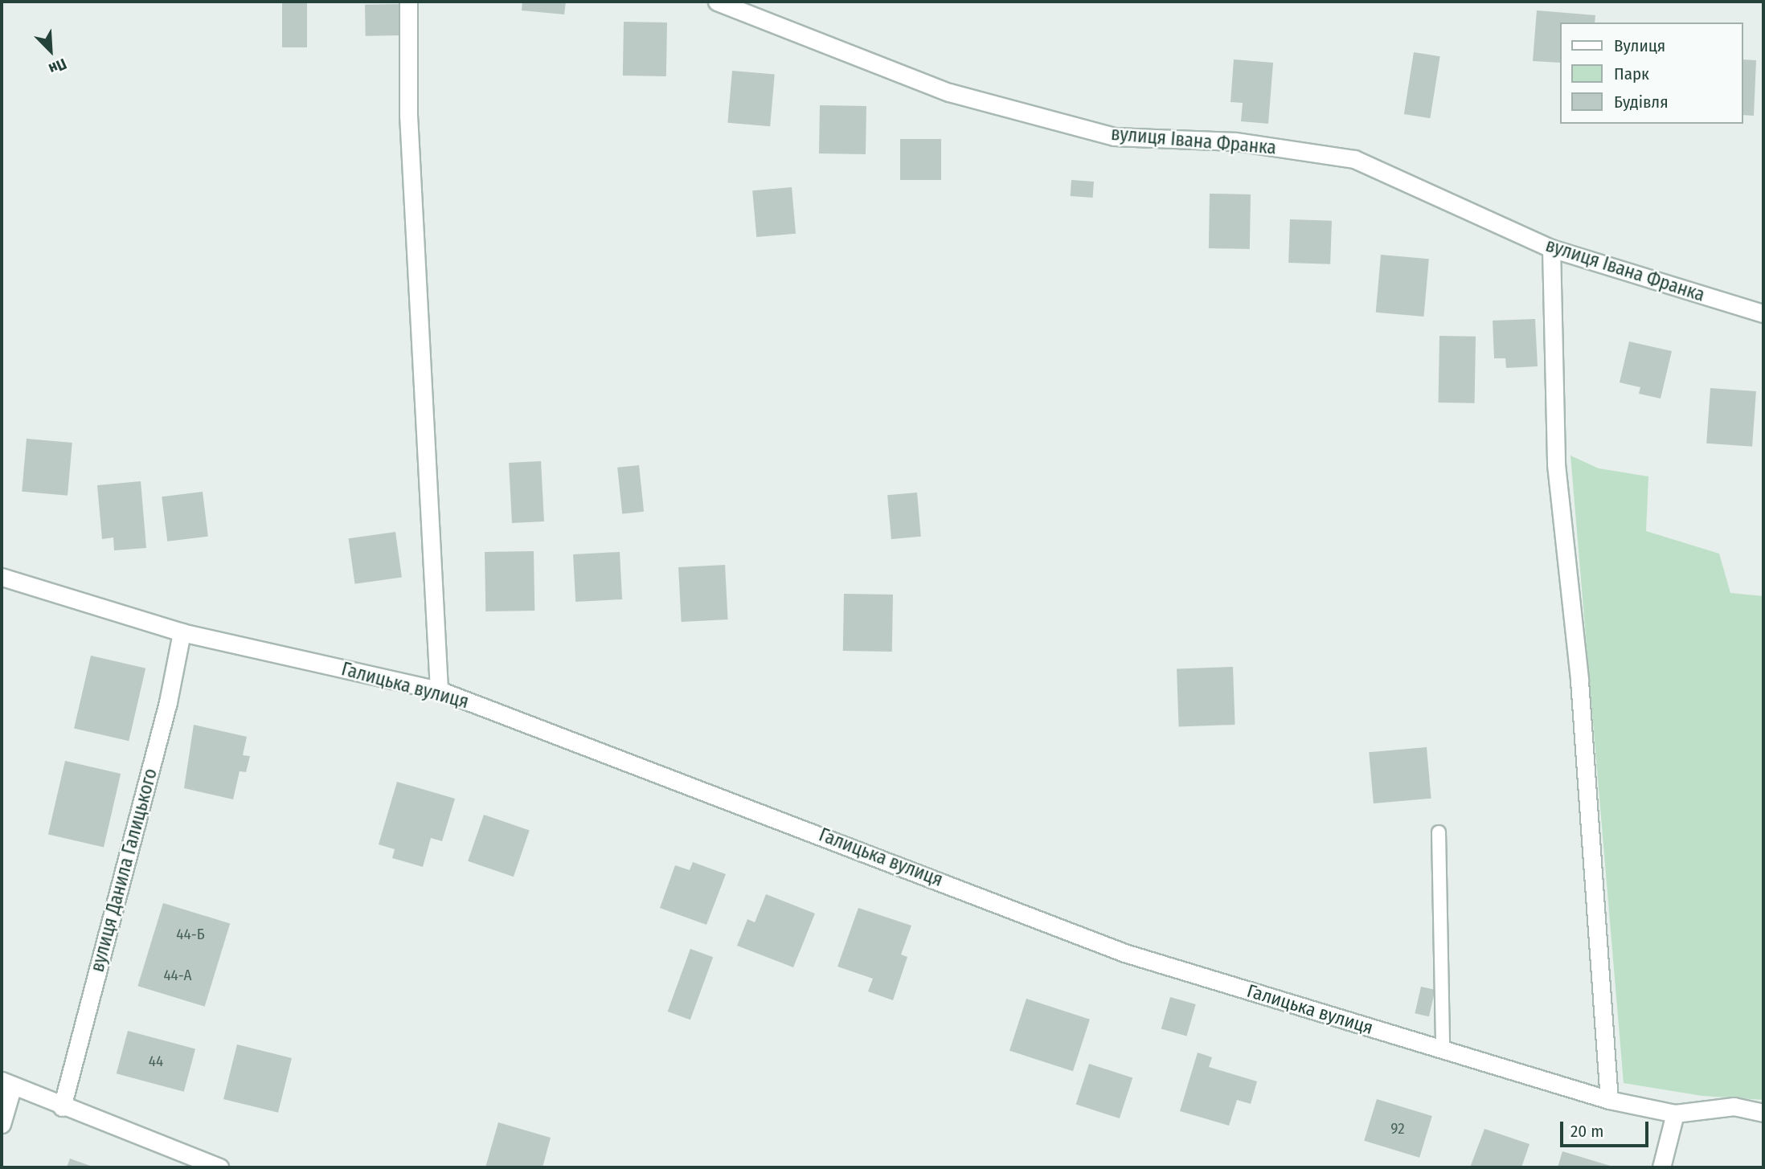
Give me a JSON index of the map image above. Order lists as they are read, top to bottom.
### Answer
{
  "streets": {
    "street": ["вулиця Івана Франка", "Галицька вулиця", "вулиця Данила Галицького"]
  },
  "crossings": [
    ["Галицька вулиця", "вулиця Данила Галицького"]
  ],
  "house_numbers": [
    "44-Б",
    "44-А",
    "44",
    "92"
  ],
  "legend": ["Вулиця", "Парк", "Будівля"],
  "scale_bar": "20 m",
  "north": "bottom right"
}
